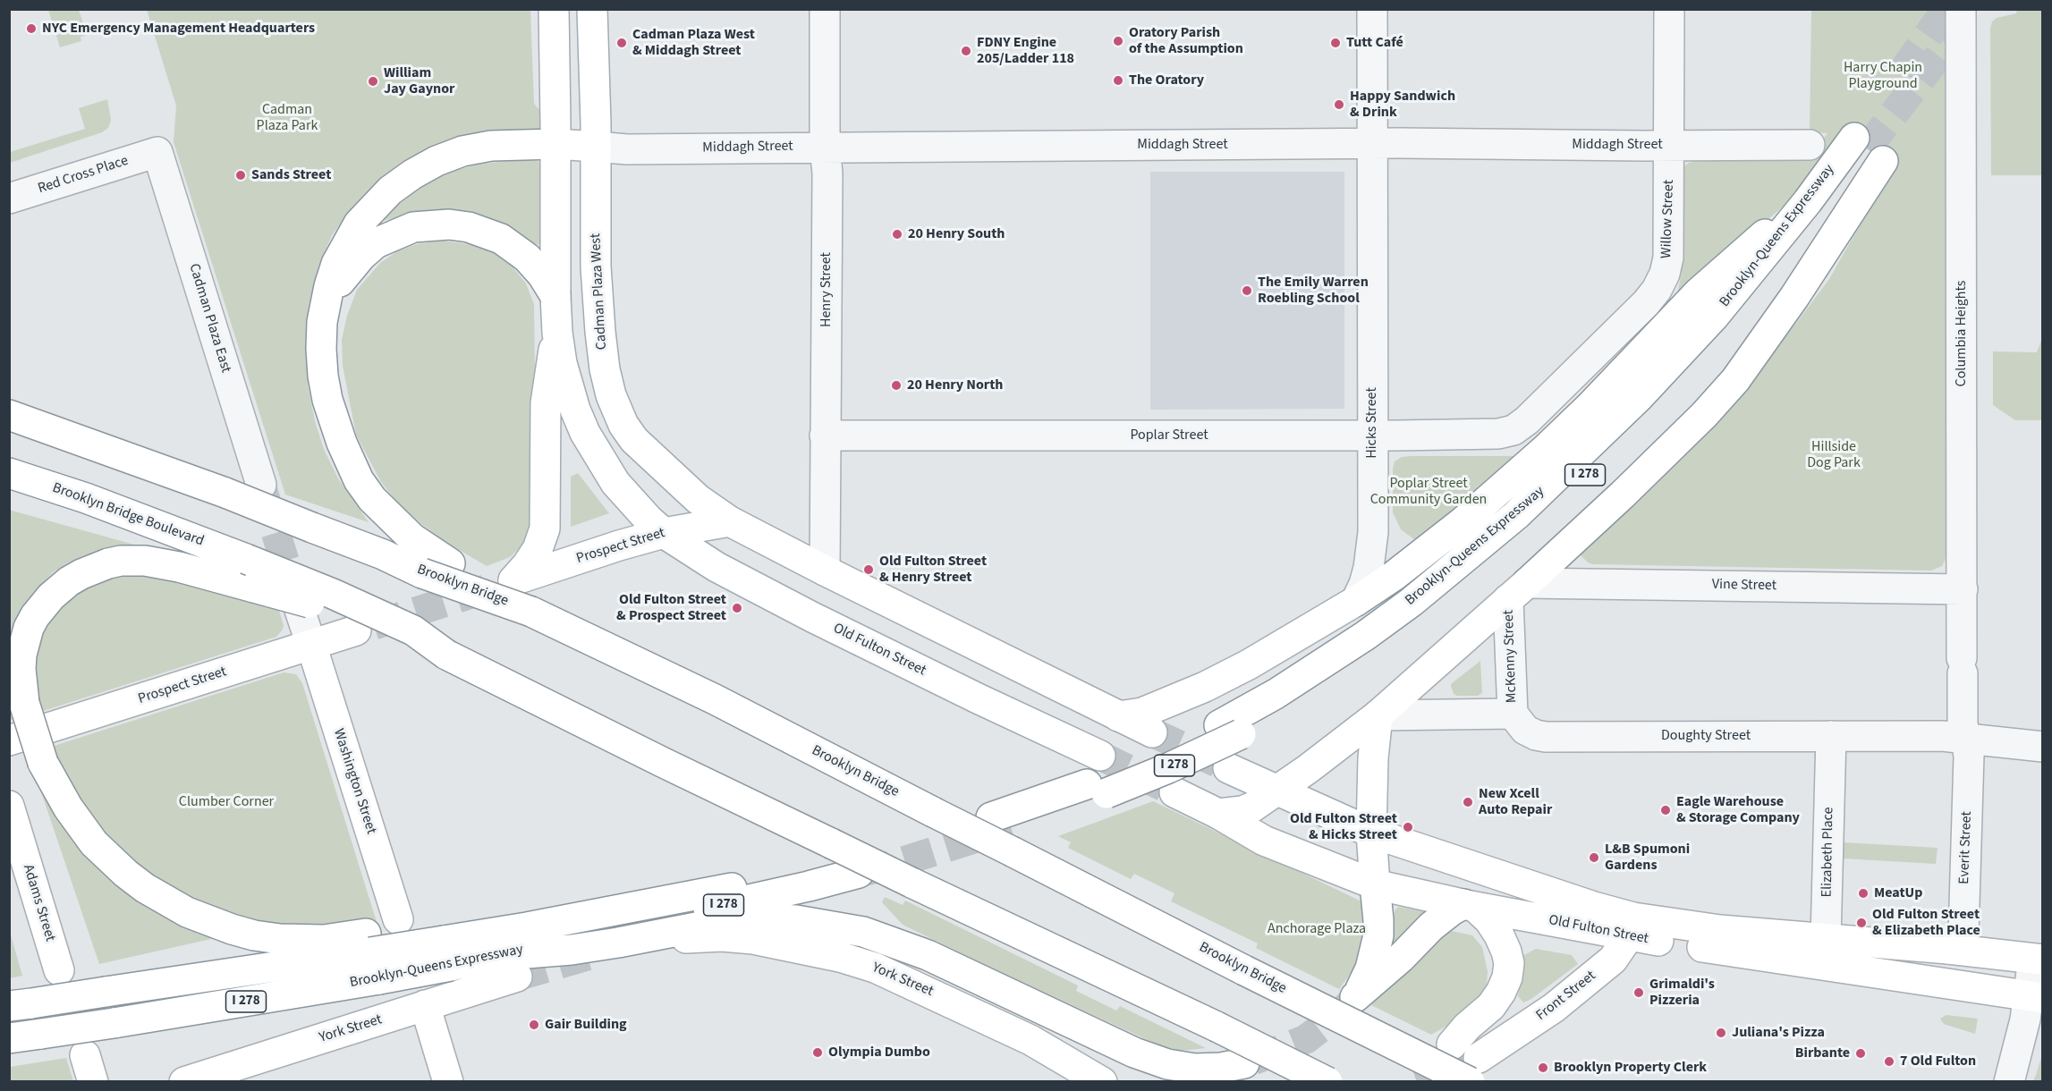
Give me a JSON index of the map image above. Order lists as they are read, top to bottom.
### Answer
{
  "streets": {
    "main road": [
      "Middagh Street",
      "Brooklyn-Queens Expressway",
      "Cadman Plaza West",
      "I 278",
      "Brooklyn Bridge Boulevard",
      "Prospect Street",
      "Brooklyn Bridge",
      "Old Fulton Street",
      "Washington Street",
      "Adams Street",
      "York Street",
      "Front Street"
    ],
    "street": [
      "Red Cross Place",
      "Willow Street",
      "Henry Street",
      "Cadman Plaza East",
      "Columbia Heights",
      "Hicks Street",
      "Poplar Street",
      "Vine Street",
      "McKenny Street",
      "Doughty Street",
      "Everit Street",
      "Elizabeth Place"
    ]
  },
  "crossings": [
    ["Middagh Street", "Willow Street"],
    ["Middagh Street", "Henry Street"],
    ["Middagh Street", "Cadman Plaza West"],
    ["Middagh Street", "Hicks Street"],
    ["Middagh Street", "Brooklyn Bridge"],
    ["Red Cross Place", "Cadman Plaza East"],
    ["Willow Street", "Poplar Street"],
    ["Brooklyn-Queens Expressway", "York Street"],
    ["Henry Street", "Poplar Street"],
    ["Cadman Plaza West", "Prospect Street"],
    ["Columbia Heights", "Vine Street"],
    ["Columbia Heights", "Doughty Street"],
    ["Columbia Heights", "Everit Street"],
    ["Hicks Street", "Poplar Street"],
    ["Prospect Street", "Old Fulton Street"],
    ["Prospect Street", "Washington Street"],
    ["Brooklyn Bridge", "Front Street"],
    ["Vine Street", "McKenny Street"],
    ["Old Fulton Street", "Everit Street"],
    ["Old Fulton Street", "Elizabeth Place"],
    ["Old Fulton Street", "Front Street"],
    ["McKenny Street", "Doughty Street"],
    ["Doughty Street", "Everit Street"],
    ["Doughty Street", "Elizabeth Place"]
  ],
  "parks": [
    "Harry Chapin Playground",
    "Cadman Plaza Park",
    "Hillside Dog Park",
    "Poplar Street Community Garden",
    "Clumber Corner",
    "Anchorage Plaza"
  ],
  "places": [
    "NYC Emergency Management Headquarters",
    "Oratory Parish of the Assumption",
    "Cadman Plaza West & Middagh Street",
    "Tutt Café",
    "FDNY Engine 205/Ladder 118",
    "The Oratory",
    "William Jay Gaynor",
    "Happy Sandwich & Drink",
    "Sands Street",
    "20 Henry South",
    "The Emily Warren Roebling School",
    "20 Henry North",
    "Old Fulton Street & Henry Street",
    "Old Fulton Street & Prospect Street",
    "New Xcell Auto Repair",
    "Eagle Warehouse & Storage Company",
    "Old Fulton Street & Hicks Street",
    "L&B Spumoni Gardens",
    "MeatUp",
    "Old Fulton Street & Elizabeth Place",
    "Grimaldi's Pizzeria",
    "Gair Building",
    "Juliana's Pizza",
    "Olympia Dumbo",
    "Birbante",
    "7 Old Fulton",
    "Brooklyn Property Clerk"
  ]
}
